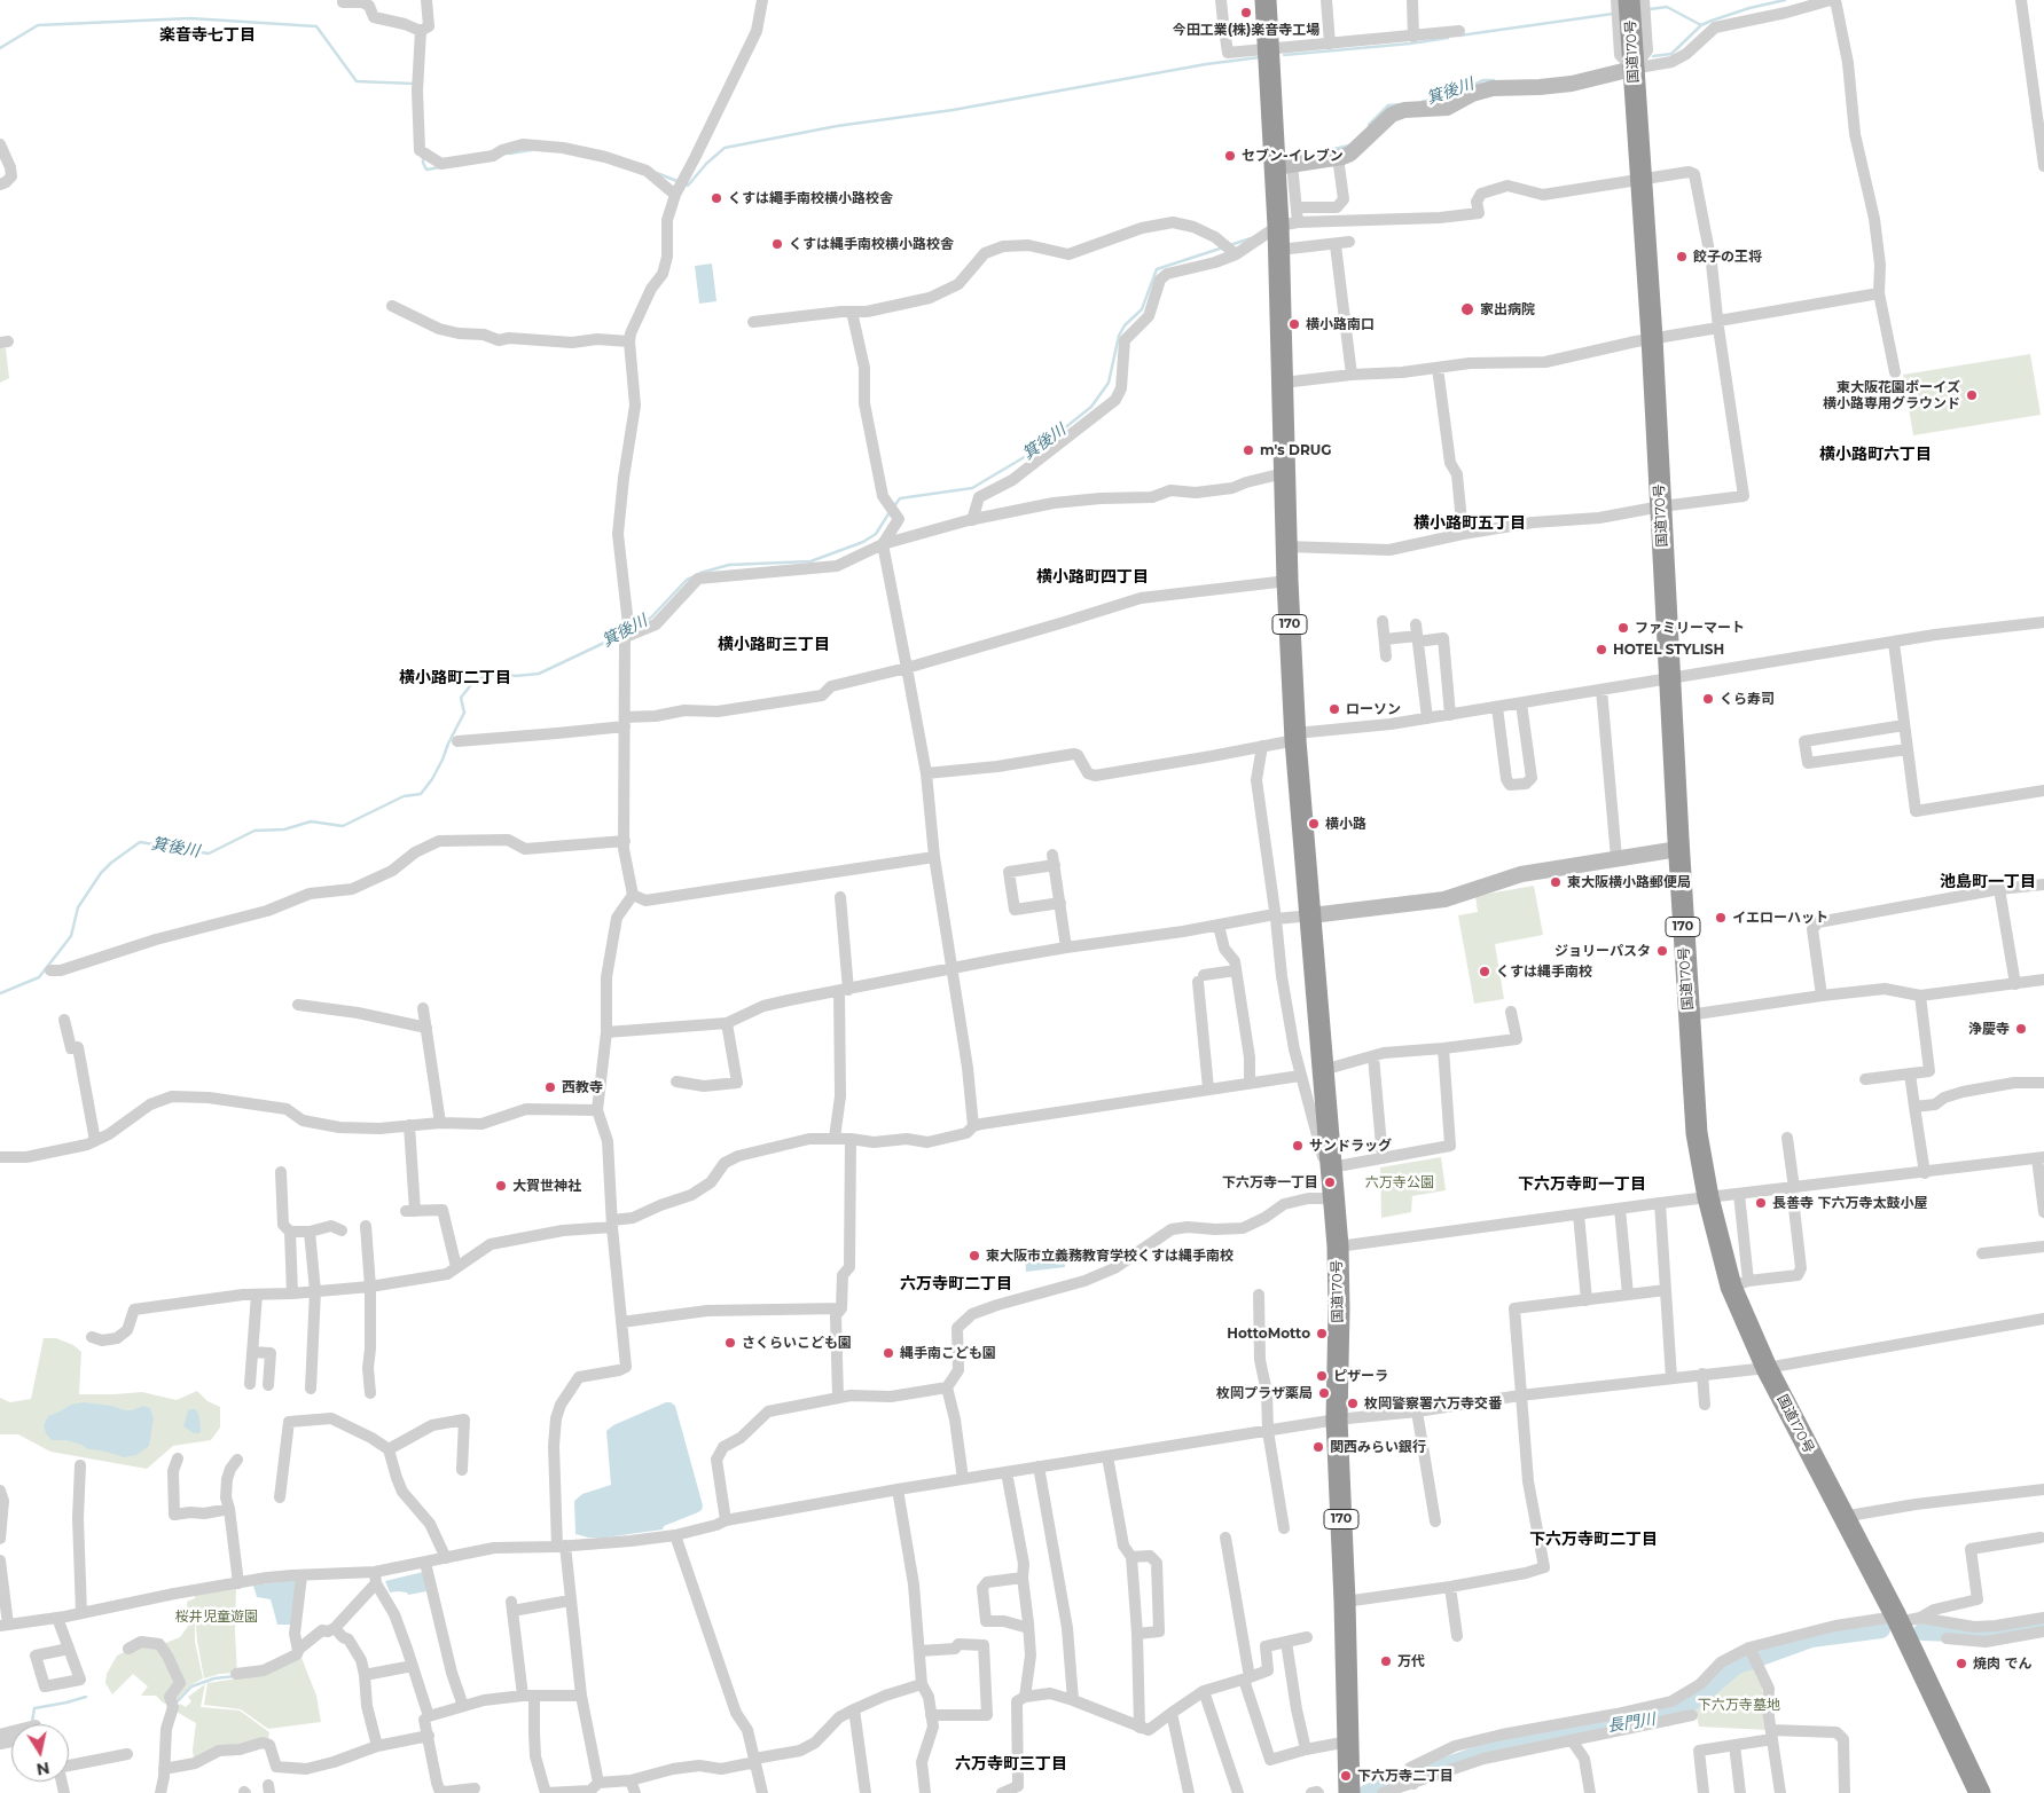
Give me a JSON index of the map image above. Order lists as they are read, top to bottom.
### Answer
{
  "streets": {
    "highway": ["国道170号", "170"]
  },
  "districts": [
    "楽音寺七丁目",
    "横小路町六丁目",
    "横小路町五丁目",
    "横小路町四丁目",
    "横小路町三丁目",
    "横小路町二丁目",
    "池島町一丁目",
    "下六万寺町一丁目",
    "六万寺町二丁目",
    "下六万寺町二丁目",
    "六万寺町三丁目"
  ],
  "water": ["箕後川", "長門川"],
  "parks": ["六万寺公園", "桜井児童遊園", "下六万寺墓地"],
  "places": [
    "今田工業(株)楽音寺工場",
    "セブン-イレブン",
    "くすは繩手南校横小路校舎",
    "くすは縄手南校横小路校舎",
    "餃子の王将",
    "家出病院",
    "横小路南口",
    "東大阪花園ボーイズ 横小路専用グラウンド",
    "m's DRUG",
    "ファミリーマート",
    "HOTEL STYLISH",
    "くら寿司",
    "ローソン",
    "横小路",
    "東大阪横小路郵便局",
    "イエローハット",
    "ジョリーパスタ",
    "くすは縄手南校",
    "浄慶寺",
    "西教寺",
    "サンドラッグ",
    "下六万寺一丁目",
    "大賀世神社",
    "長善寺 下六万寺太鼓小屋",
    "東大阪市立義務教育学校くすは縄手南校",
    "HottoMotto",
    "さくらいこども園",
    "縄手南こども園",
    "ピザーラ",
    "枚岡プラザ薬局",
    "枚岡警察署六万寺交番",
    "関西みらい銀行",
    "万代",
    "焼肉 でん",
    "下六万寺二丁目"
  ],
  "north": "bottom"
}
